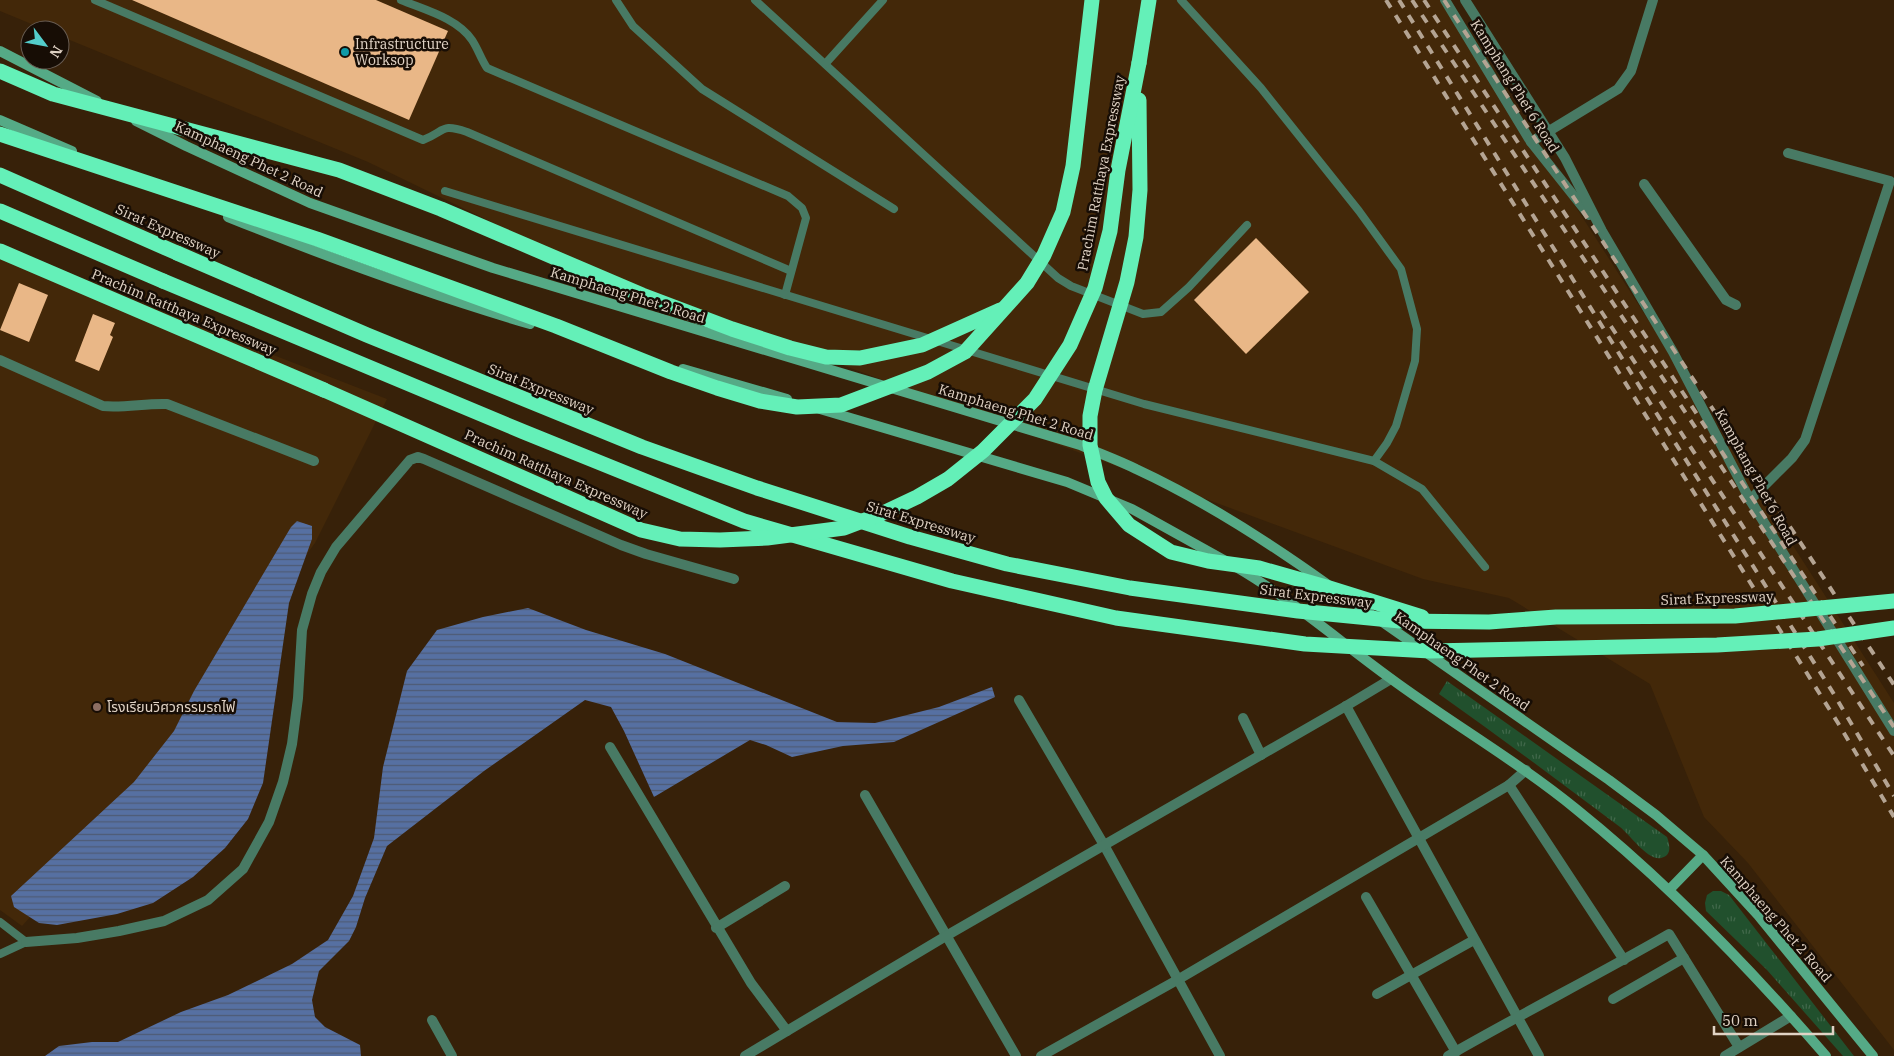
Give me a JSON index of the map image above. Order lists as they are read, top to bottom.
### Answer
{
  "streets": {
    "highway": ["Prachim Ratthaya Expressway", "Sirat Expressway"],
    "main road": ["Kamphaeng Phet 2 Road"],
    "street": ["Kamphang Phet 6 Road"]
  },
  "places": ["Infrastructure Worksop", "โรงเรียนวิศวกรรมรถไฟ"],
  "scale_bar": "50 m",
  "north": "bottom right"
}
